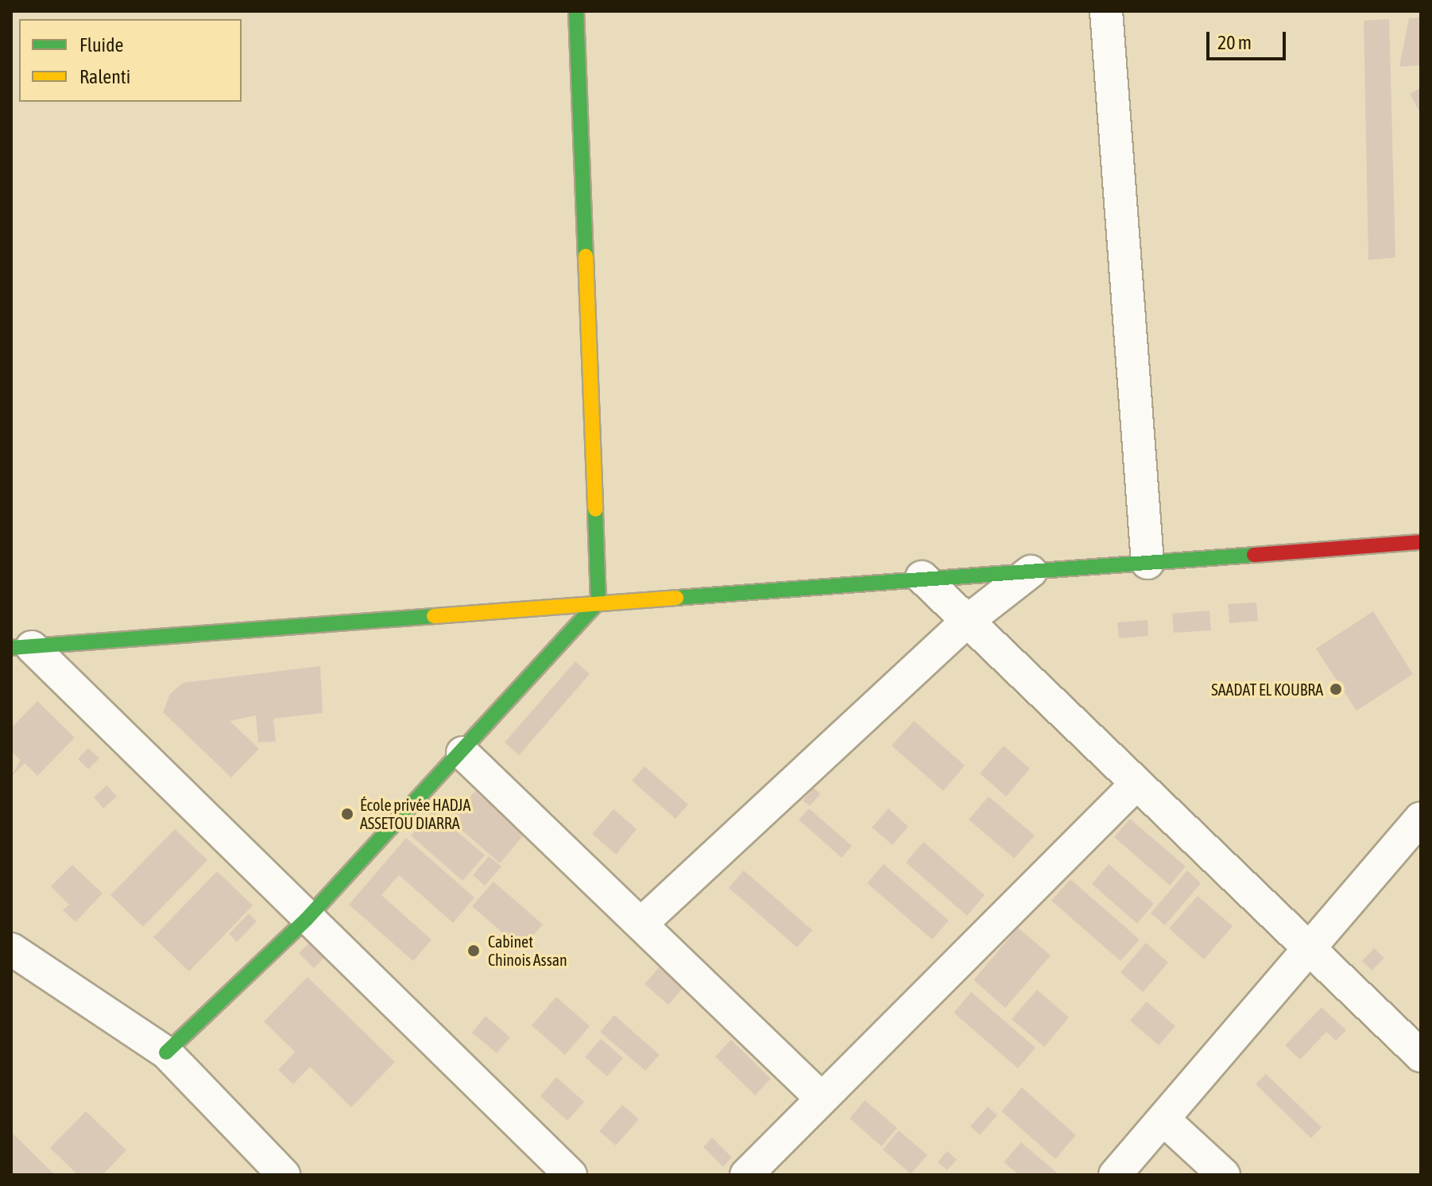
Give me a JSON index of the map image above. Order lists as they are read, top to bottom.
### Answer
{
  "places": ["SAADAT EL KOUBRA", "École privée HADJA ASSETOU DIARRA", "Cabinet Chinois Assan"],
  "legend": ["Fluide", "Ralenti"],
  "scale_bar": "20 m"
}
